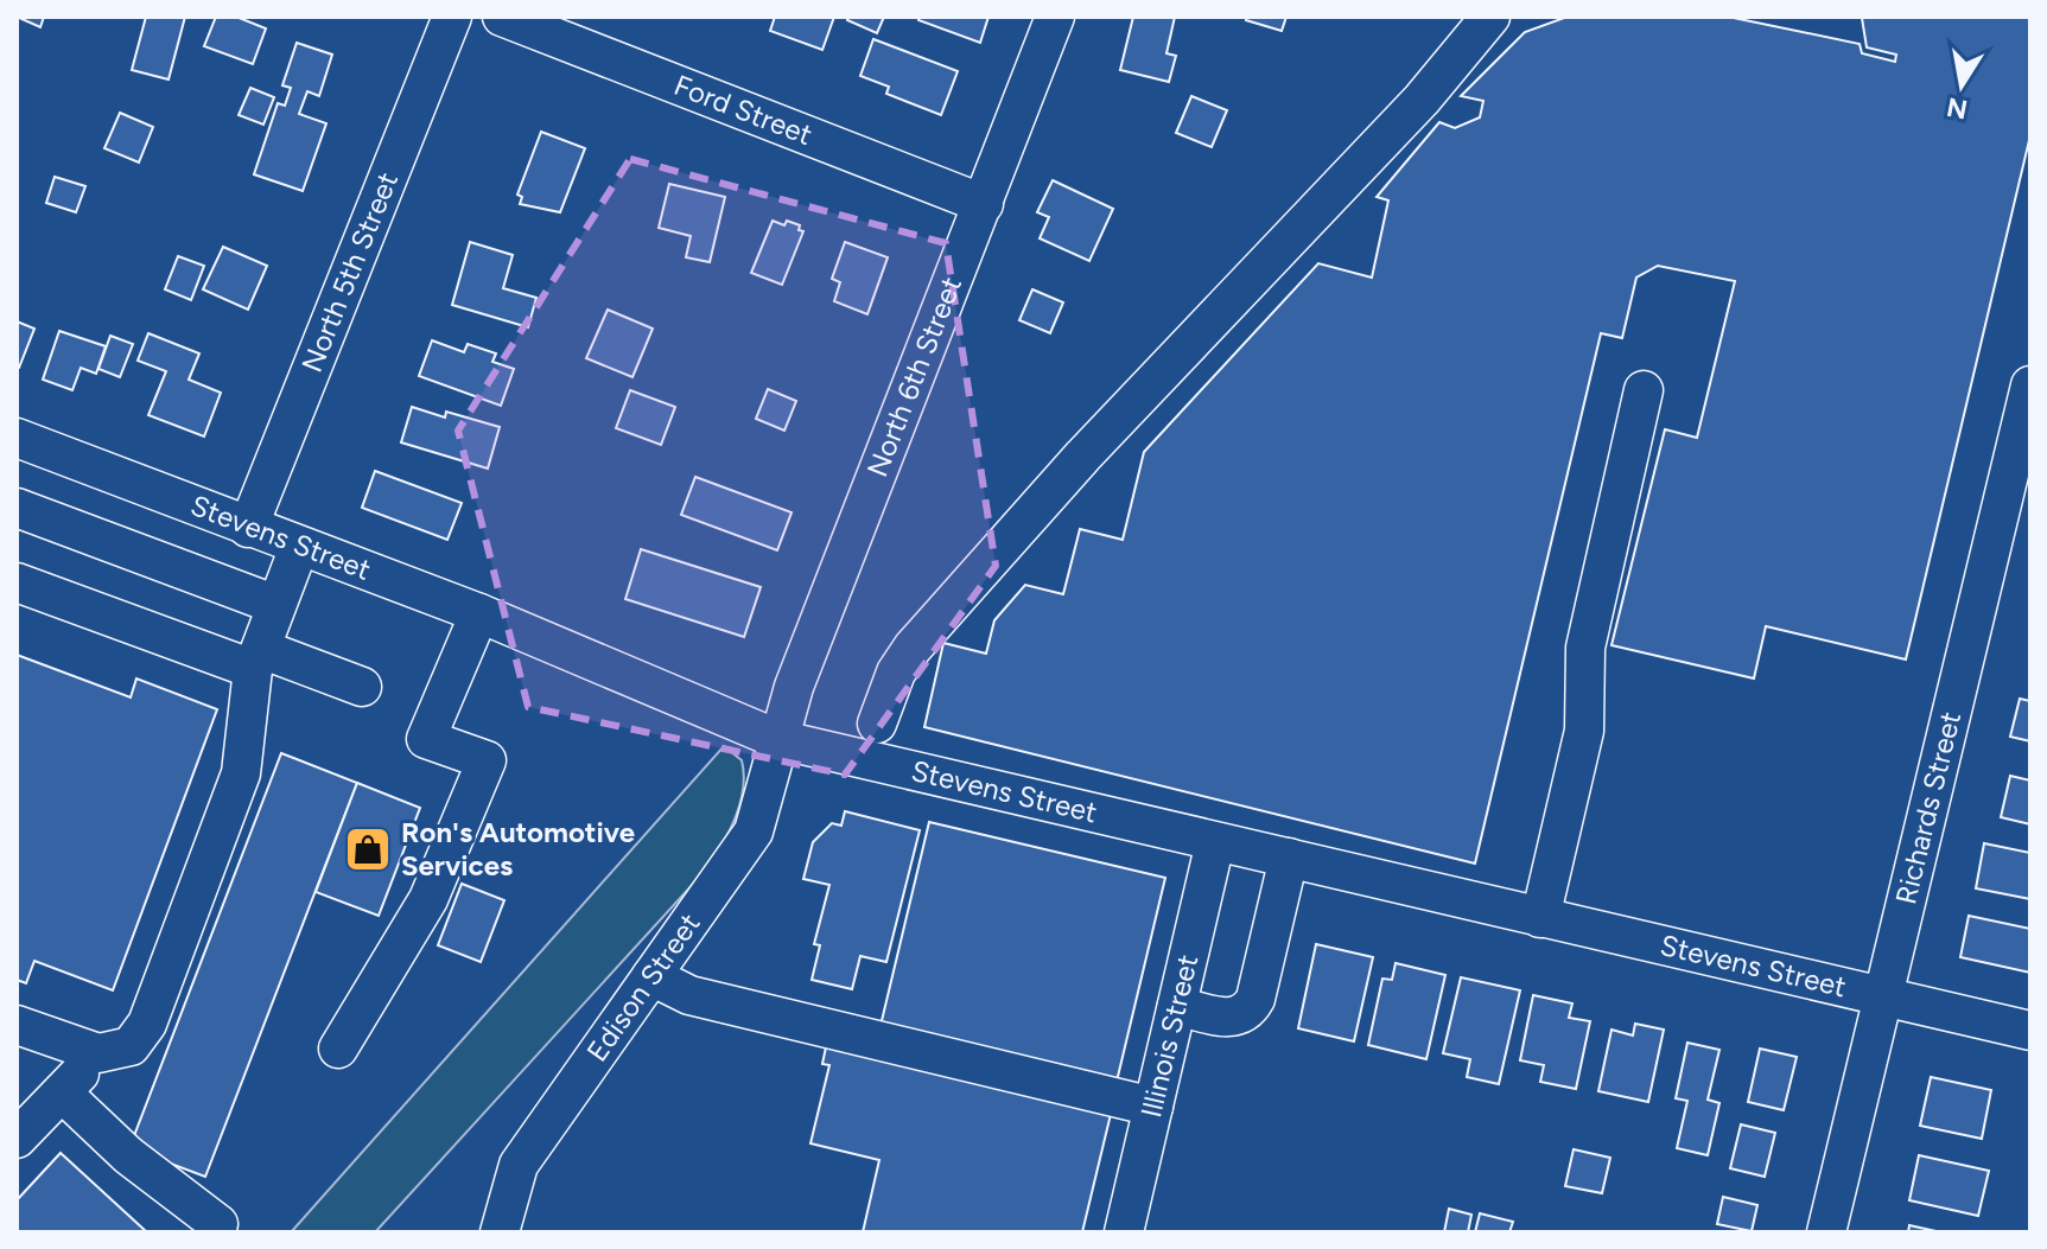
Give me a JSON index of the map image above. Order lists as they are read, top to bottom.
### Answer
{
  "streets": {
    "street": [
      "Ford Street",
      "North 5th Street",
      "North 6th Street",
      "Stevens Street",
      "Richards Street",
      "Edison Street",
      "Illinois Street"
    ]
  },
  "crossings": [
    ["Ford Street", "North 6th Street"],
    ["North 5th Street", "Stevens Street"],
    ["North 6th Street", "Stevens Street"],
    ["North 6th Street", "Edison Street"],
    ["Stevens Street", "Richards Street"],
    ["Stevens Street", "Edison Street"],
    ["Stevens Street", "Illinois Street"]
  ],
  "places": {
    "shop": ["Ron's Automotive Services"]
  },
  "north": "bottom"
}
